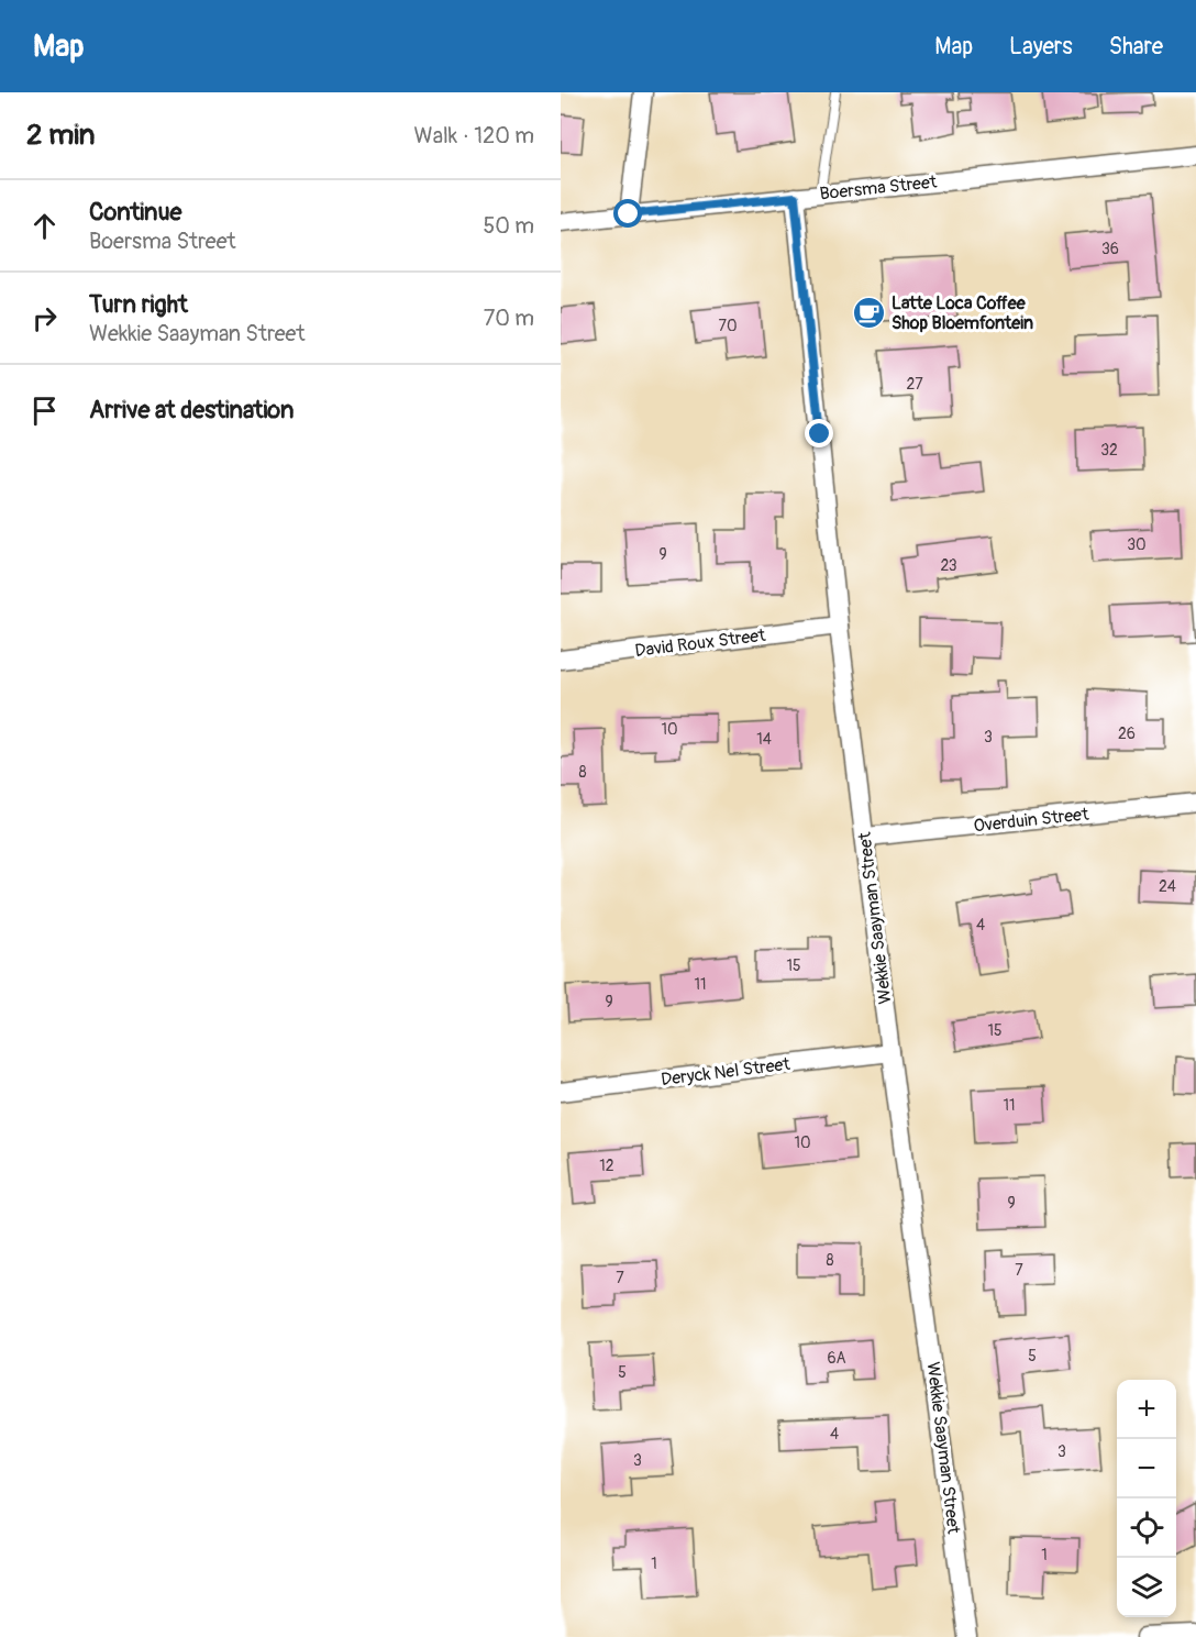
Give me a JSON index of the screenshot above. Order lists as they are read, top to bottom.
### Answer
{
  "streets": {
    "street": [
      "Boersma Street",
      "David Roux Street",
      "Overduin Street",
      "Wekkie Saayman Street",
      "Deryck Nel Street"
    ]
  },
  "crossings": [
    ["Boersma Street", "Wekkie Saayman Street"],
    ["David Roux Street", "Wekkie Saayman Street"],
    ["Overduin Street", "Wekkie Saayman Street"],
    ["Wekkie Saayman Street", "Deryck Nel Street"]
  ],
  "places": {
    "cafe": ["Latte Loca Coffee Shop Bloemfontein"]
  },
  "house_numbers": [
    "36",
    "70",
    "27",
    "32",
    "30",
    "9",
    "23",
    "10",
    "26",
    "3",
    "14",
    "8",
    "24",
    "4",
    "15",
    "11",
    "9",
    "15",
    "11",
    "10",
    "12",
    "9",
    "8",
    "7",
    "7",
    "5",
    "6A",
    "5",
    "4",
    "3",
    "3",
    "1",
    "1"
  ],
  "page": {
    "header": "Map",
    "nav": ["Map", "Layers", "Share"],
    "heading": ["2 min", "Walk · 120 m"],
    "list": [
      ["Continue", "Boersma Street", "50 m"],
      ["Turn right", "Wekkie Saayman Street", "70 m"],
      "Arrive at destination"
    ],
    "map_buttons": ["+", "−"]
  }
}
